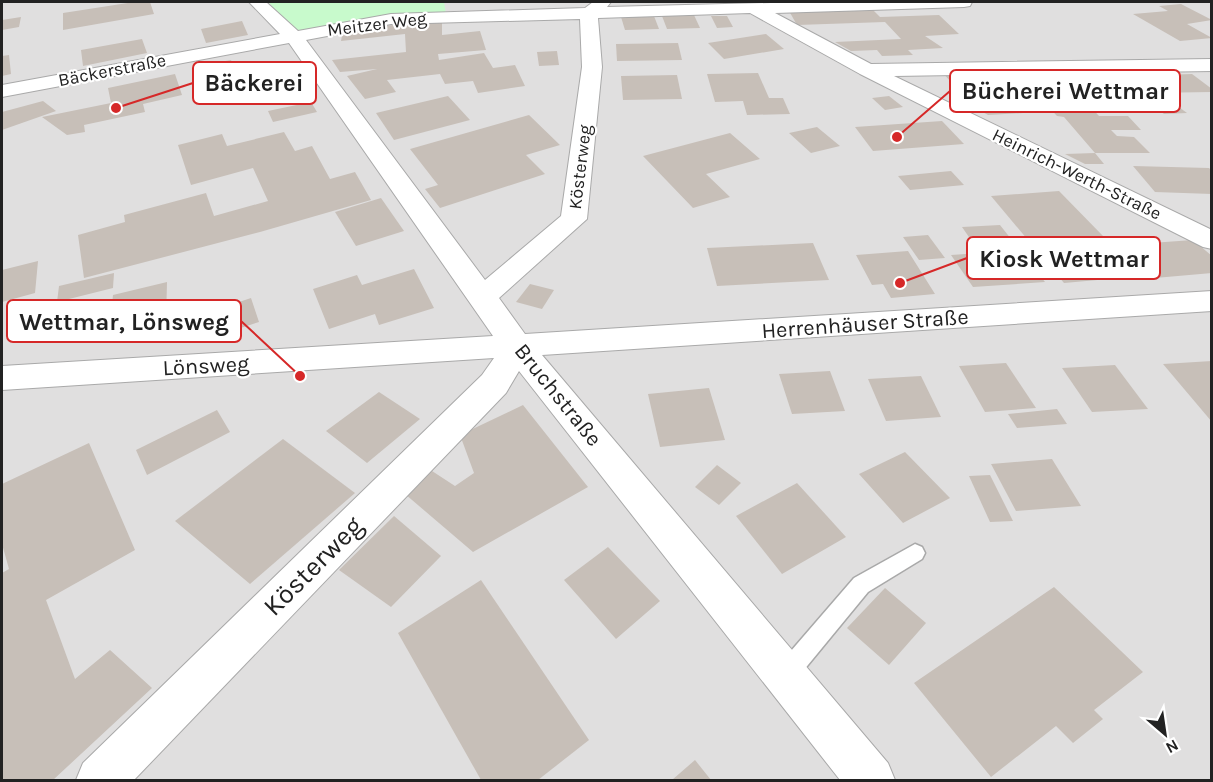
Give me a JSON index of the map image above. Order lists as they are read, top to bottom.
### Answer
{
  "streets": {
    "street": [
      "Meitzer Weg",
      "Bäckerstraße",
      "Kösterweg",
      "Heinrich-Werth-Straße",
      "Herrenhäuser Straße",
      "Lönsweg",
      "Bruchstraße"
    ]
  },
  "crossings": [
    ["Meitzer Weg", "Bäckerstraße"],
    ["Meitzer Weg", "Kösterweg"],
    ["Meitzer Weg", "Heinrich-Werth-Straße"],
    ["Meitzer Weg", "Bruchstraße"],
    ["Bäckerstraße", "Bruchstraße"],
    ["Kösterweg", "Herrenhäuser Straße"],
    ["Kösterweg", "Lönsweg"],
    ["Kösterweg", "Bruchstraße"],
    ["Herrenhäuser Straße", "Lönsweg"],
    ["Herrenhäuser Straße", "Bruchstraße"],
    ["Lönsweg", "Bruchstraße"]
  ],
  "places": [
    "Bäckerei",
    "Bücherei Wettmar",
    "Kiosk Wettmar",
    "Wettmar, Lönsweg"
  ],
  "north": "bottom right"
}
